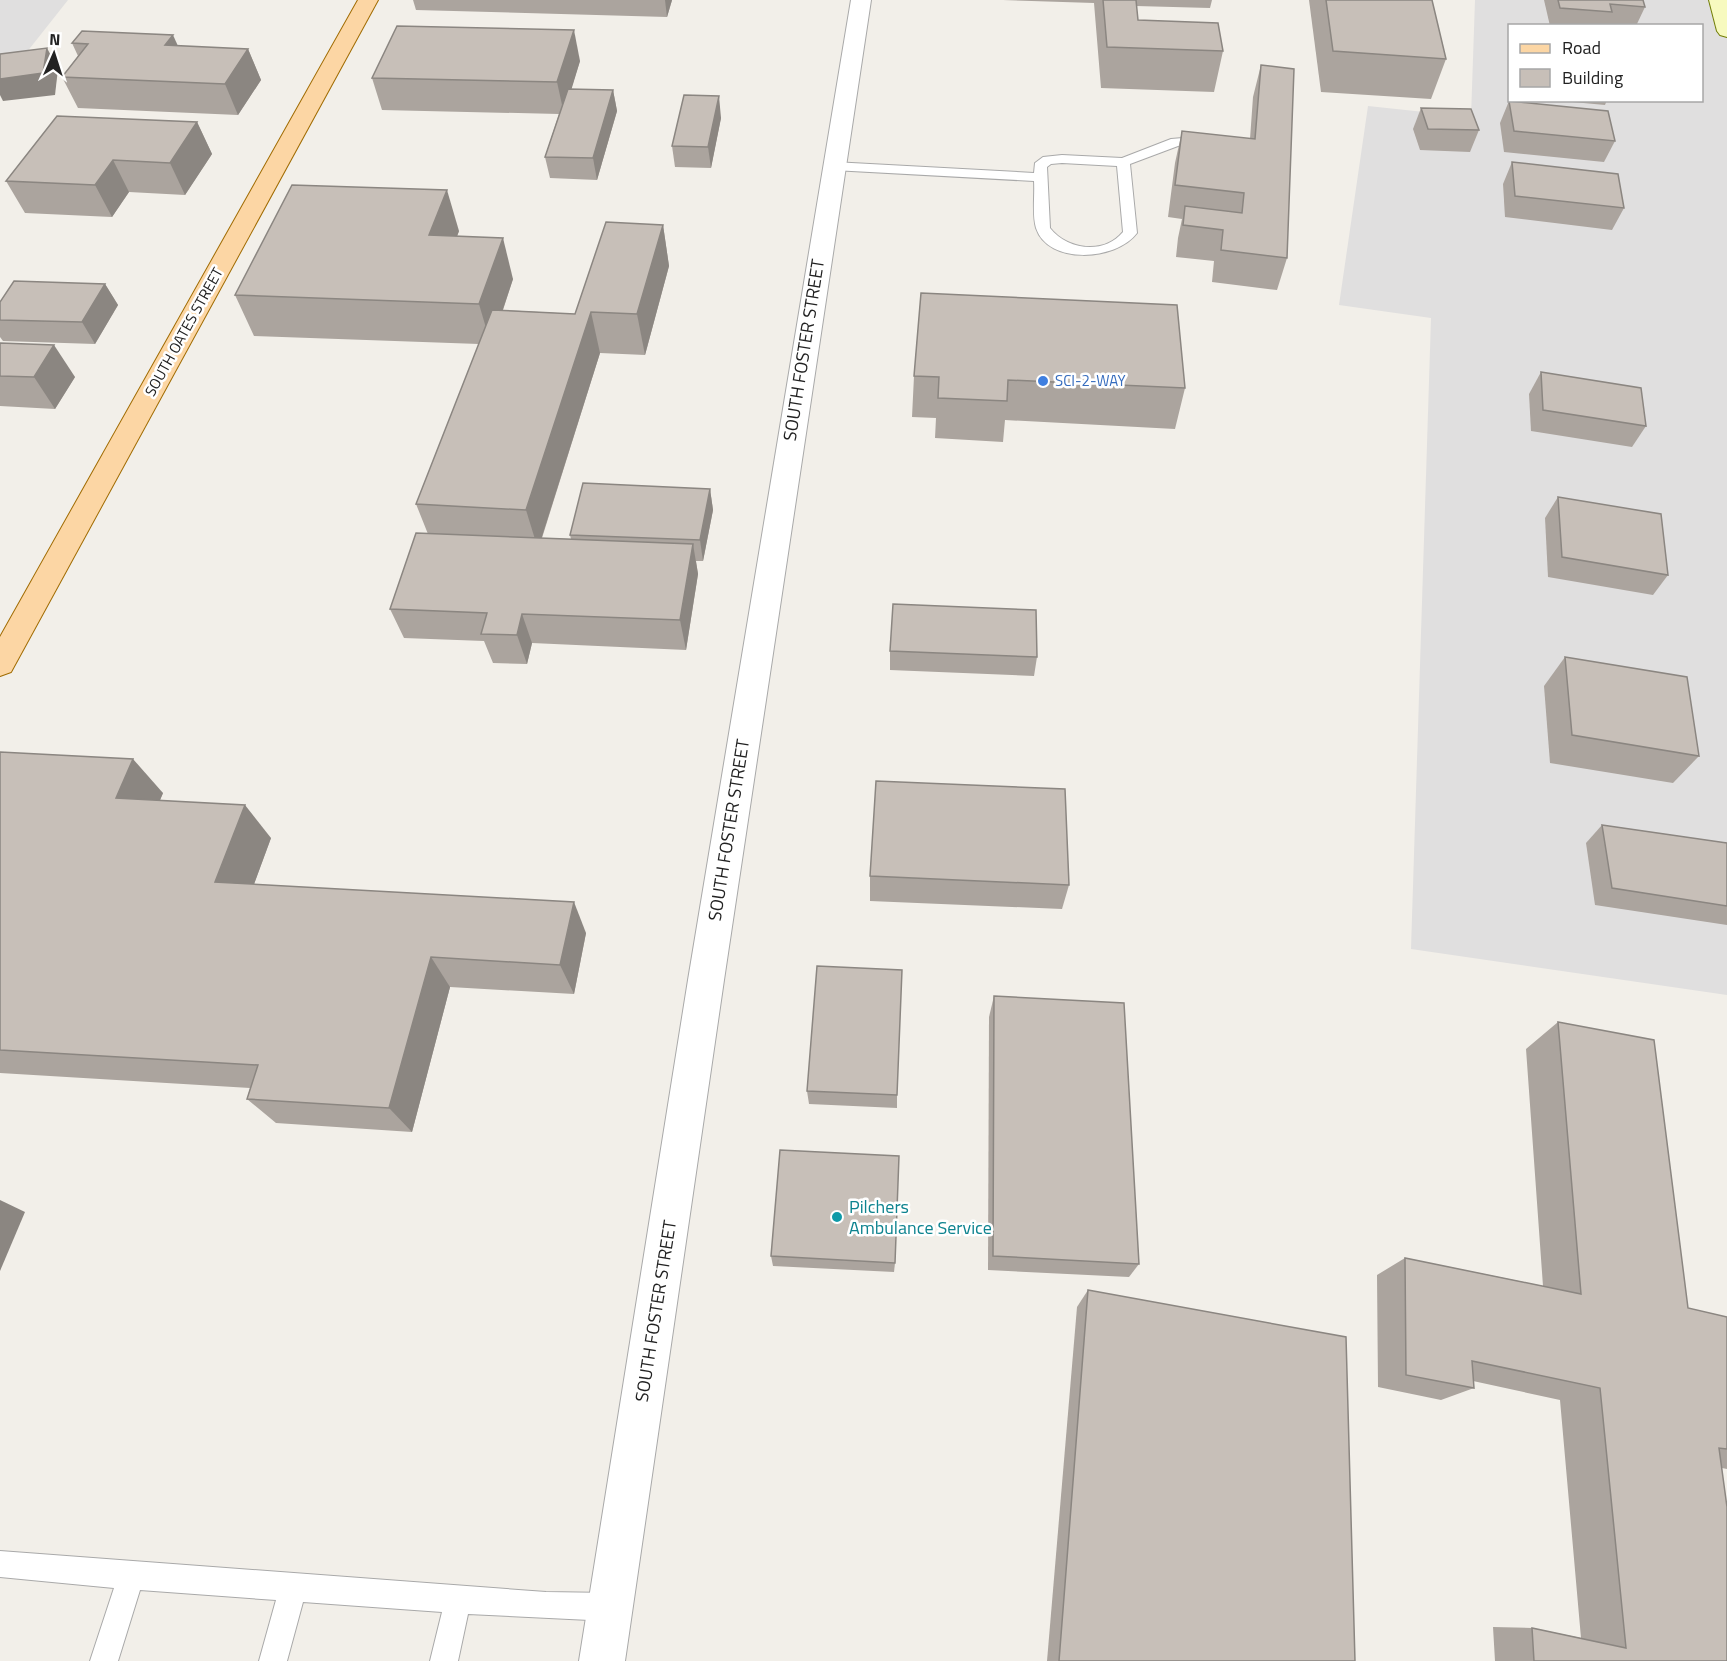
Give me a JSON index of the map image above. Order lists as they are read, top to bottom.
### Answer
{
  "streets": {
    "main road": ["SOUTH OATES STREET"],
    "street": ["SOUTH FOSTER STREET"]
  },
  "places": ["SCI-2-WAY", "Pilchers Ambulance Service"],
  "legend": ["Road", "Building"],
  "north": "top"
}
